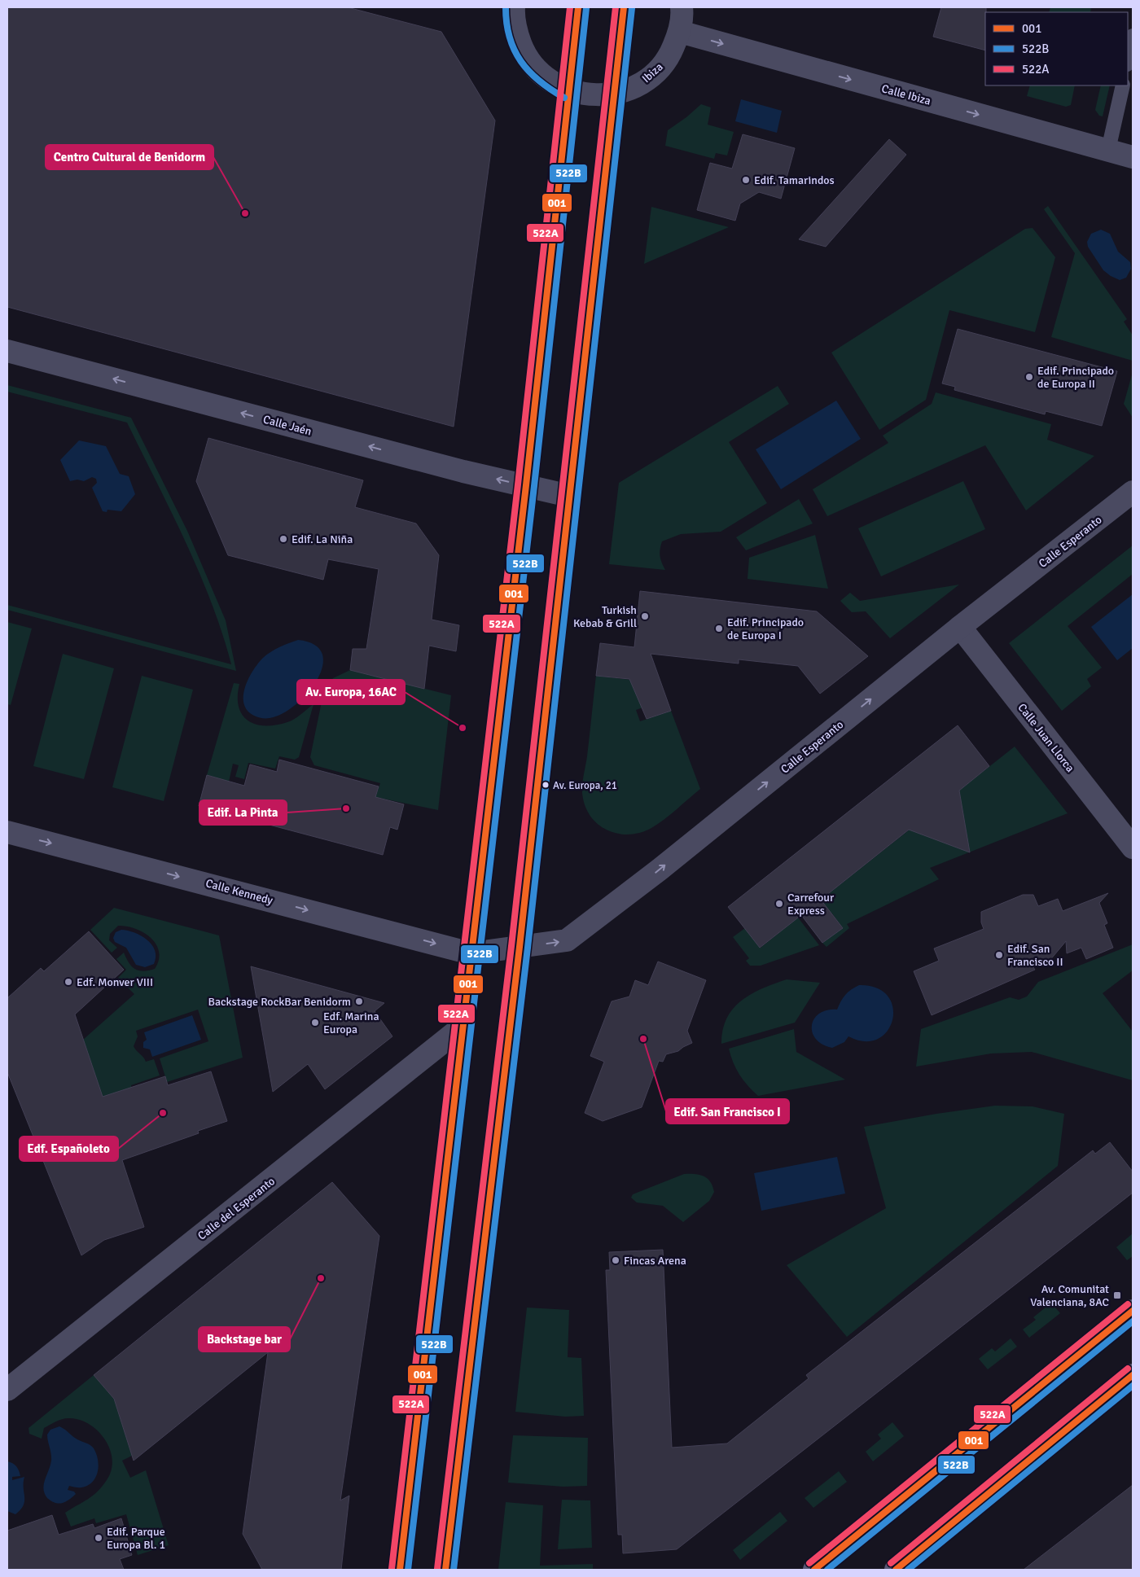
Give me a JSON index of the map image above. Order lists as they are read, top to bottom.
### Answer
{
  "streets": {
    "street": [
      "Ibiza",
      "Calle Ibiza",
      "Calle Jaén",
      "Calle Esperanto",
      "Calle Juan Llorca",
      "Calle Kennedy",
      "Calle del Esperanto"
    ]
  },
  "crossings": [
    ["Ibiza", "Calle Ibiza"],
    ["Calle Esperanto", "Calle Juan Llorca"],
    ["Calle Esperanto", "Calle Kennedy"]
  ],
  "one_way": [
    "Calle Ibiza",
    "Calle Jaén",
    "Calle Esperanto",
    "Calle Kennedy"
  ],
  "places": {
    "other": [
      "Edif. Tamarindos",
      "Centro Cultural de Benidorm",
      "Edif. Principado de Europa II",
      "Edif. La Niña",
      "Turkish Kebab & Grill",
      "Edif. Principado de Europa I",
      "Av. Europa, 16AC",
      "Av. Europa, 21",
      "Edif. La Pinta",
      "Carrefour Express",
      "Edif. San Francisco II",
      "Edf. Monver VIII",
      "Backstage RockBar Benidorm",
      "Edf. Marina Europa",
      "Edif. San Francisco I",
      "Edf. Españoleto",
      "Fincas Arena",
      "Backstage bar",
      "Edif. Parque Europa Bl. 1"
    ],
    "transit": ["Av. Comunitat Valenciana, 8AC"]
  },
  "lines": ["transit line 001", "transit line 522B", "transit line 522A"],
  "legend": ["001", "522B", "522A"]
}
